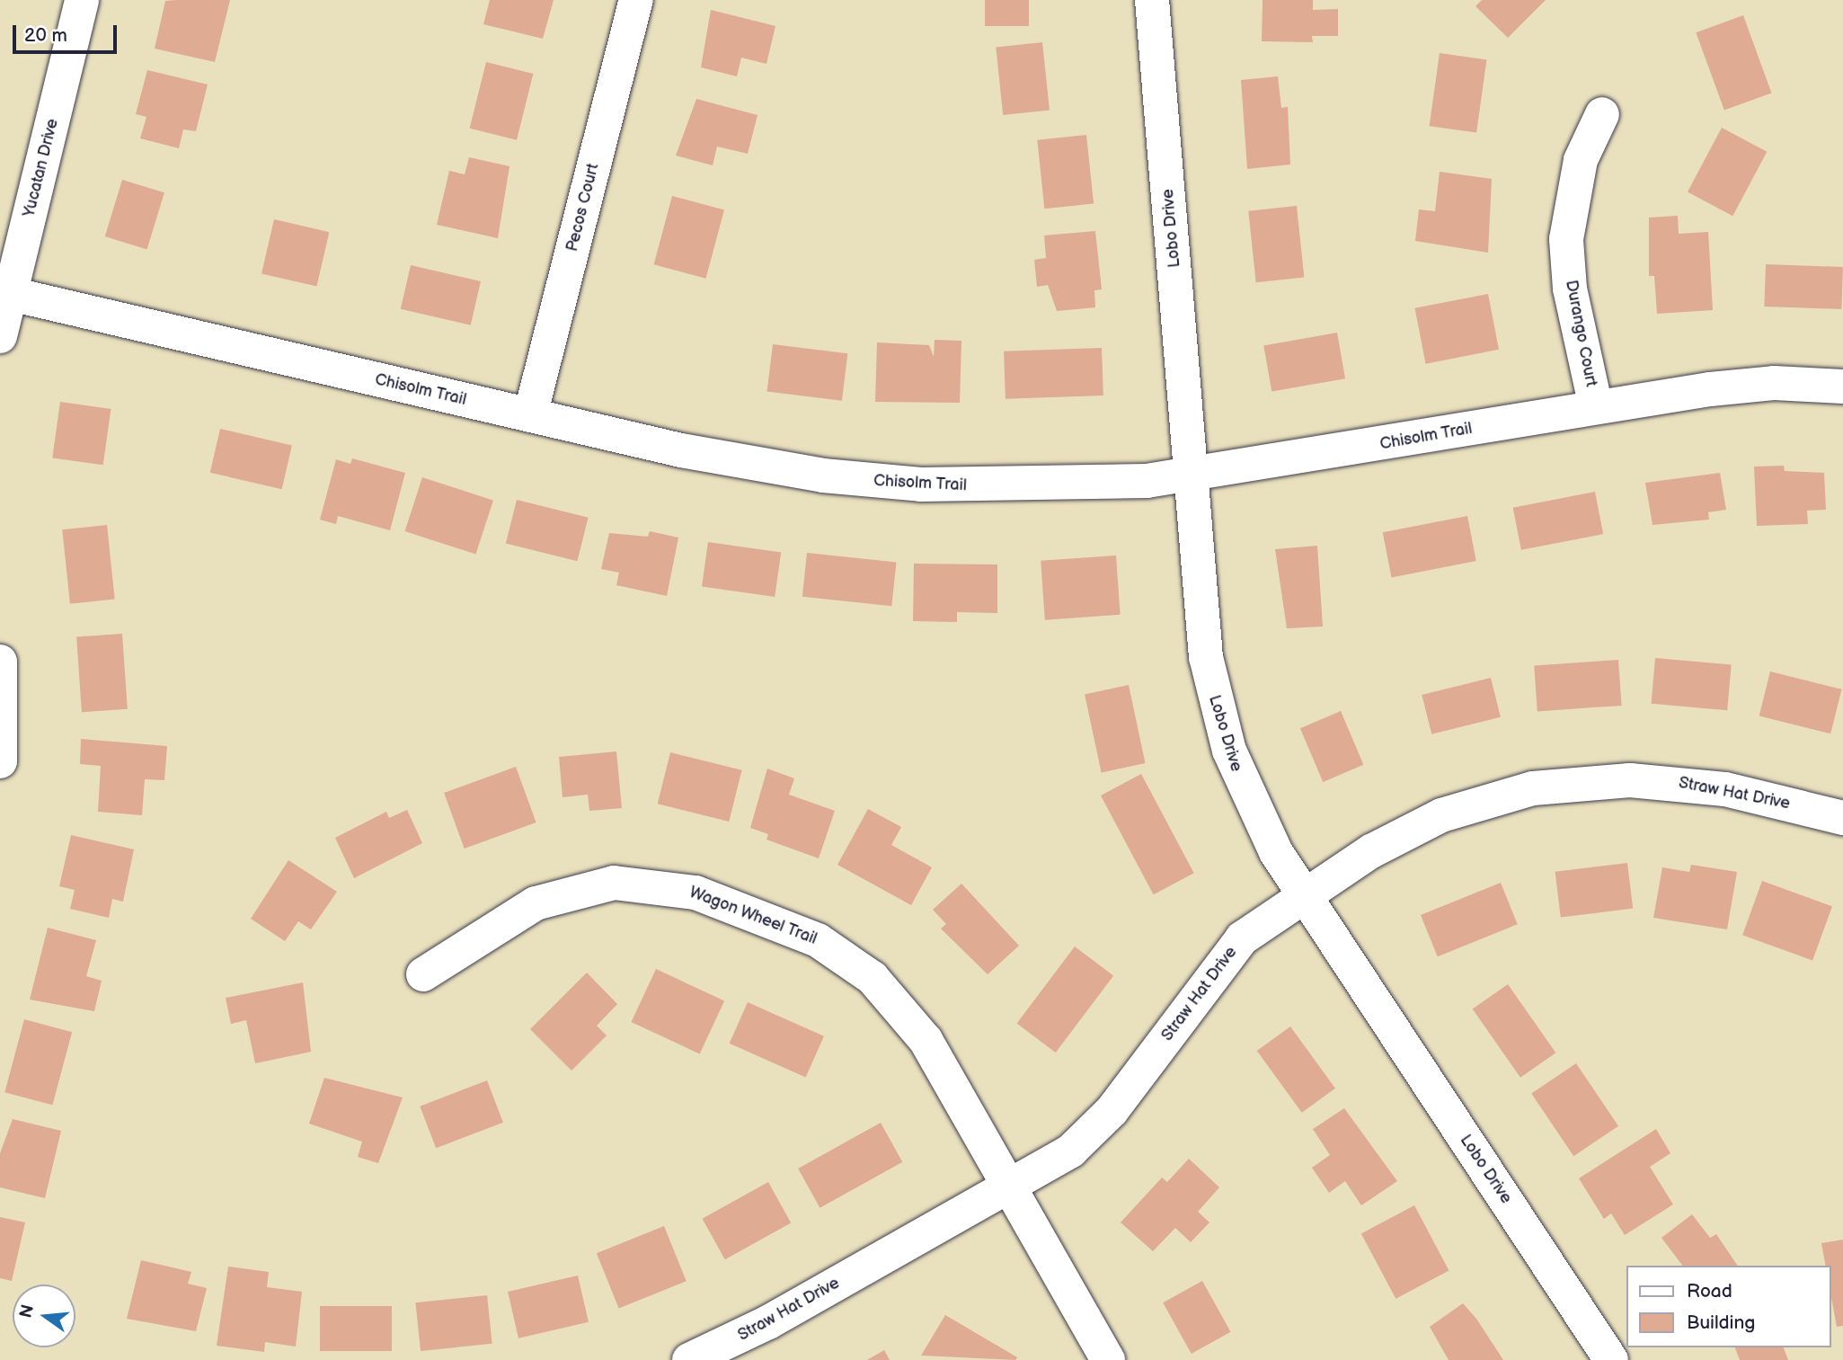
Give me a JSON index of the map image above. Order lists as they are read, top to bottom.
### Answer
{
  "streets": {
    "street": [
      "Yucatan Drive",
      "Pecos Court",
      "Lobo Drive",
      "Durango Court",
      "Chisolm Trail",
      "Straw Hat Drive",
      "Wagon Wheel Trail"
    ]
  },
  "crossings": [
    ["Yucatan Drive", "Chisolm Trail"],
    ["Pecos Court", "Chisolm Trail"],
    ["Lobo Drive", "Chisolm Trail"],
    ["Lobo Drive", "Straw Hat Drive"],
    ["Durango Court", "Chisolm Trail"],
    ["Straw Hat Drive", "Wagon Wheel Trail"]
  ],
  "legend": ["Road", "Building"],
  "scale_bar": "20 m",
  "north": "left"
}
